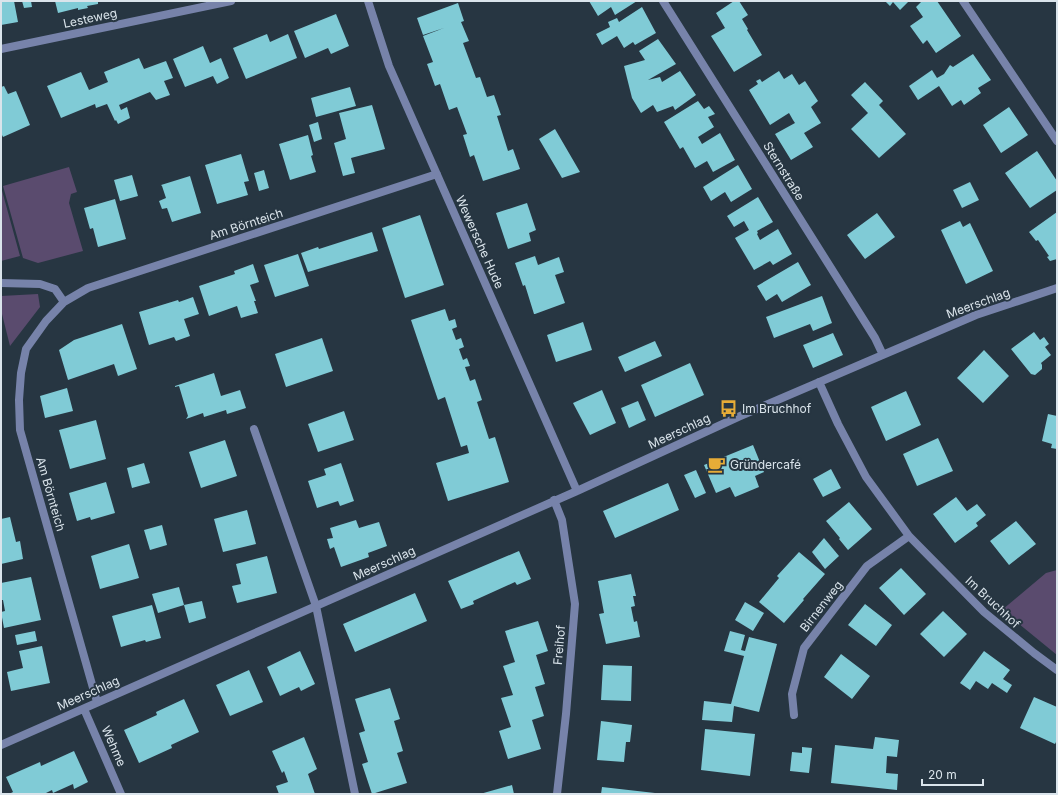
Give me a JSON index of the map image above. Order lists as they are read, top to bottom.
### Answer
{
  "streets": {
    "street": [
      "Lesteweg",
      "Sternstraße",
      "Am Börnteich",
      "Wewersche Hude",
      "Meerschlag",
      "Im Bruchhof",
      "Birnenweg",
      "Freihof",
      "Wehme"
    ]
  },
  "crossings": [
    ["Sternstraße", "Meerschlag"],
    ["Am Börnteich", "Wewersche Hude"],
    ["Am Börnteich", "Meerschlag"],
    ["Wewersche Hude", "Meerschlag"],
    ["Meerschlag", "Im Bruchhof"],
    ["Meerschlag", "Freihof"],
    ["Meerschlag", "Wehme"],
    ["Im Bruchhof", "Birnenweg"]
  ],
  "places": {
    "bus stop": ["Im Bruchhof"],
    "cafe": ["Gründercafé"]
  },
  "scale_bar": "20 m"
}
